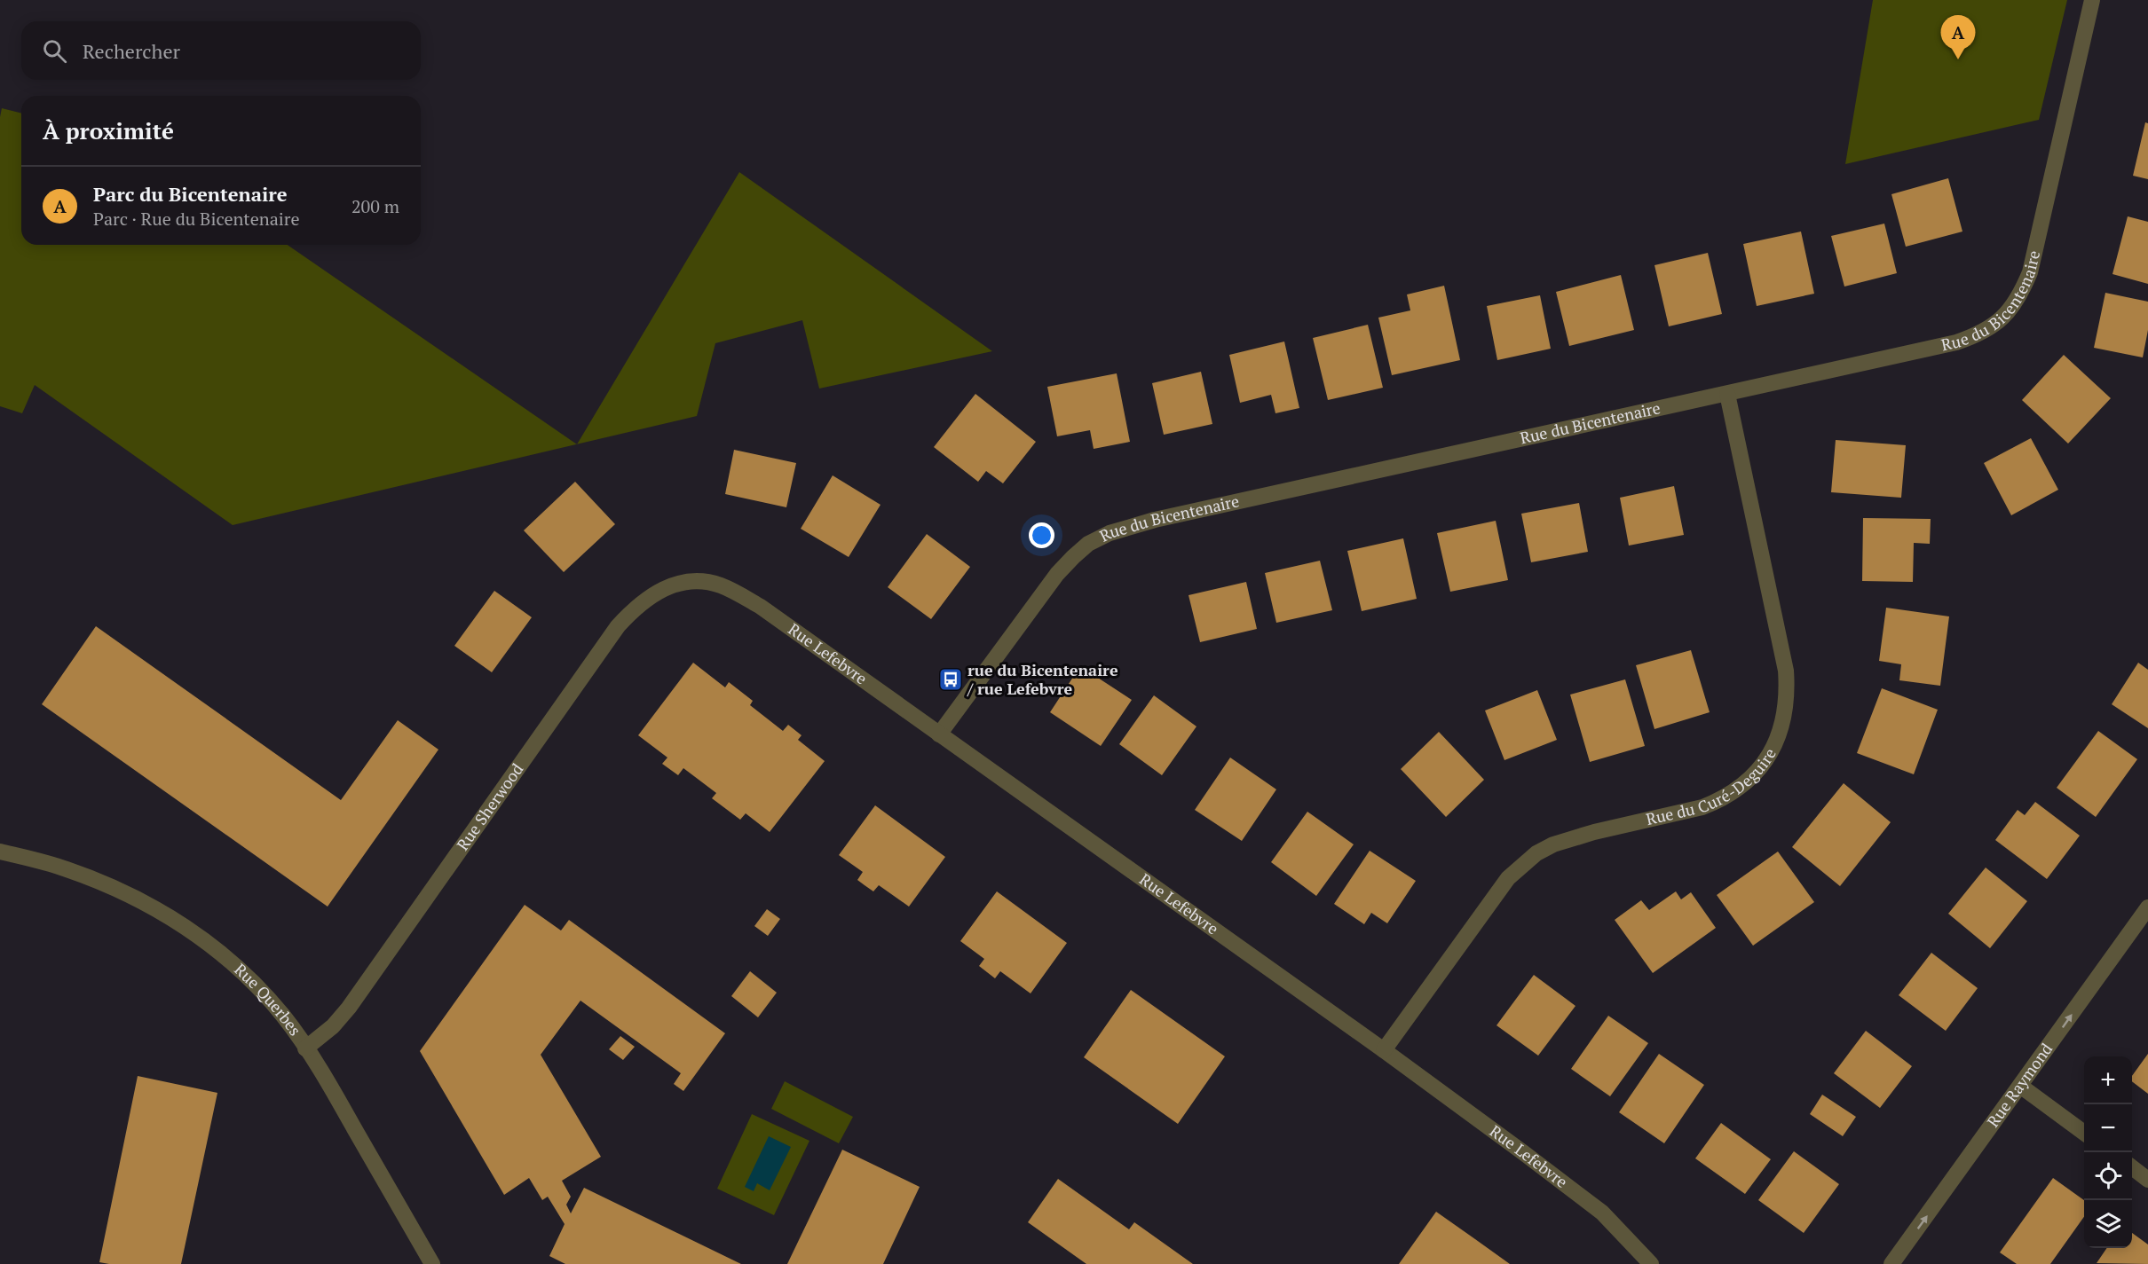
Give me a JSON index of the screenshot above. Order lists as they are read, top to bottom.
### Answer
{
  "streets": {
    "street": [
      "Rue du Bicentenaire",
      "Rue Lefebvre",
      "Rue du Curé-Deguire",
      "Rue Sherwood",
      "Rue Querbes",
      "Rue Raymond"
    ]
  },
  "crossings": [
    ["Rue du Bicentenaire", "Rue Lefebvre"],
    ["Rue du Bicentenaire", "Rue du Curé-Deguire"],
    ["Rue Lefebvre", "Rue du Curé-Deguire"],
    ["Rue Lefebvre", "Rue Sherwood"],
    ["Rue Sherwood", "Rue Querbes"]
  ],
  "one_way": ["Rue Raymond"],
  "places": {
    "bus stop": ["rue du Bicentenaire / rue Lefebvre"]
  },
  "page": {
    "pins": "A",
    "search": "Rechercher",
    "heading": "À proximité",
    "list": [
      {
        "mark": "A",
        "name": "Parc du Bicentenaire",
        "note": "Parc · Rue du Bicentenaire",
        "value": "200 m"
      }
    ],
    "map_buttons": ["+", "−"]
  }
}
